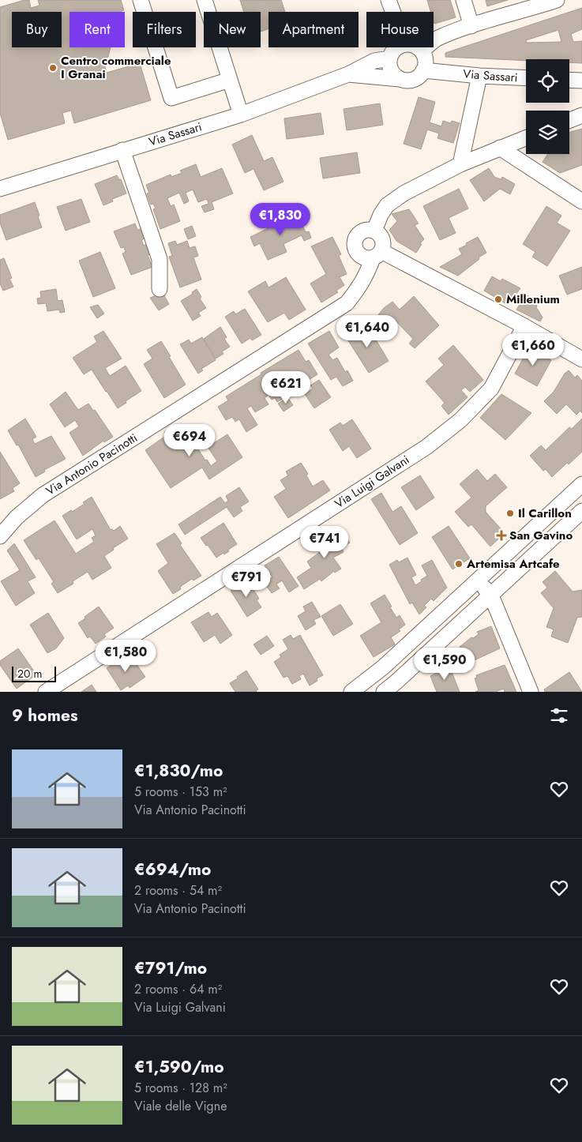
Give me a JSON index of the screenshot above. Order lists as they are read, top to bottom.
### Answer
{
  "streets": {
    "street": ["Via Sassari", "Via Antonio Pacinotti", "Via Luigi Galvani"]
  },
  "places": {
    "other": [
      "Centro commerciale I Granai",
      "Millenium",
      "Il Carillon",
      "Artemisa Artcafe"
    ],
    "health": ["San Gavino"]
  },
  "scale_bar": "20 m",
  "page": {
    "chip": [
      "Buy",
      "Rent",
      "Filters",
      "New",
      "Apartment",
      "House"
    ],
    "price": [
      "€1,830",
      "€1,640",
      "€1,660",
      "€621",
      "€694",
      "€741",
      "€791",
      "€1,580",
      "€1,590"
    ],
    "scale": "20 m",
    "heading": "9 homes",
    "list": [
      {
        "name": "€1,830/mo",
        "note": "5 rooms · 153 m² · Via Antonio Pacinotti"
      },
      {
        "name": "€694/mo",
        "note": "2 rooms · 54 m² · Via Antonio Pacinotti"
      },
      {
        "name": "€791/mo",
        "note": "2 rooms · 64 m² · Via Luigi Galvani"
      },
      {
        "name": "€1,590/mo",
        "note": "5 rooms · 128 m² · Viale delle Vigne"
      }
    ]
  }
}
